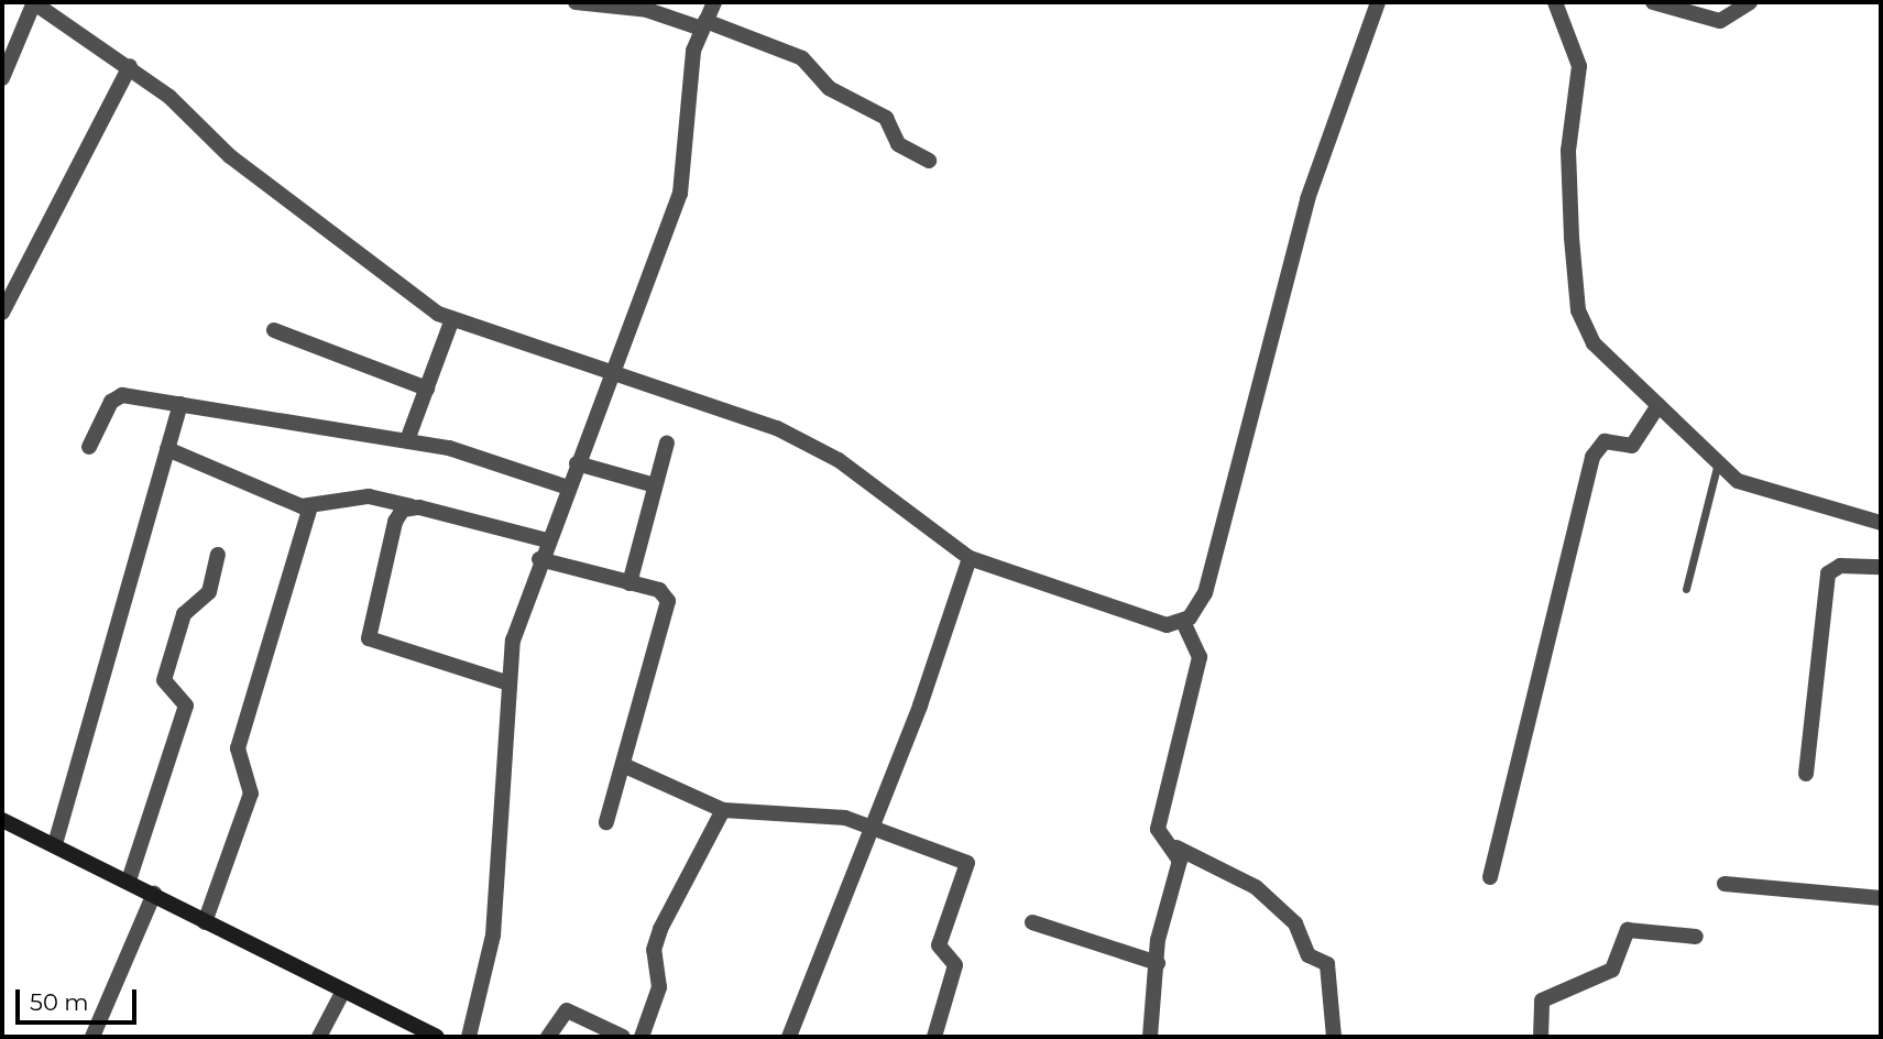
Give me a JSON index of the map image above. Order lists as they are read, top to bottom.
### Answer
{
  "scale_bar": "50 m"
}
